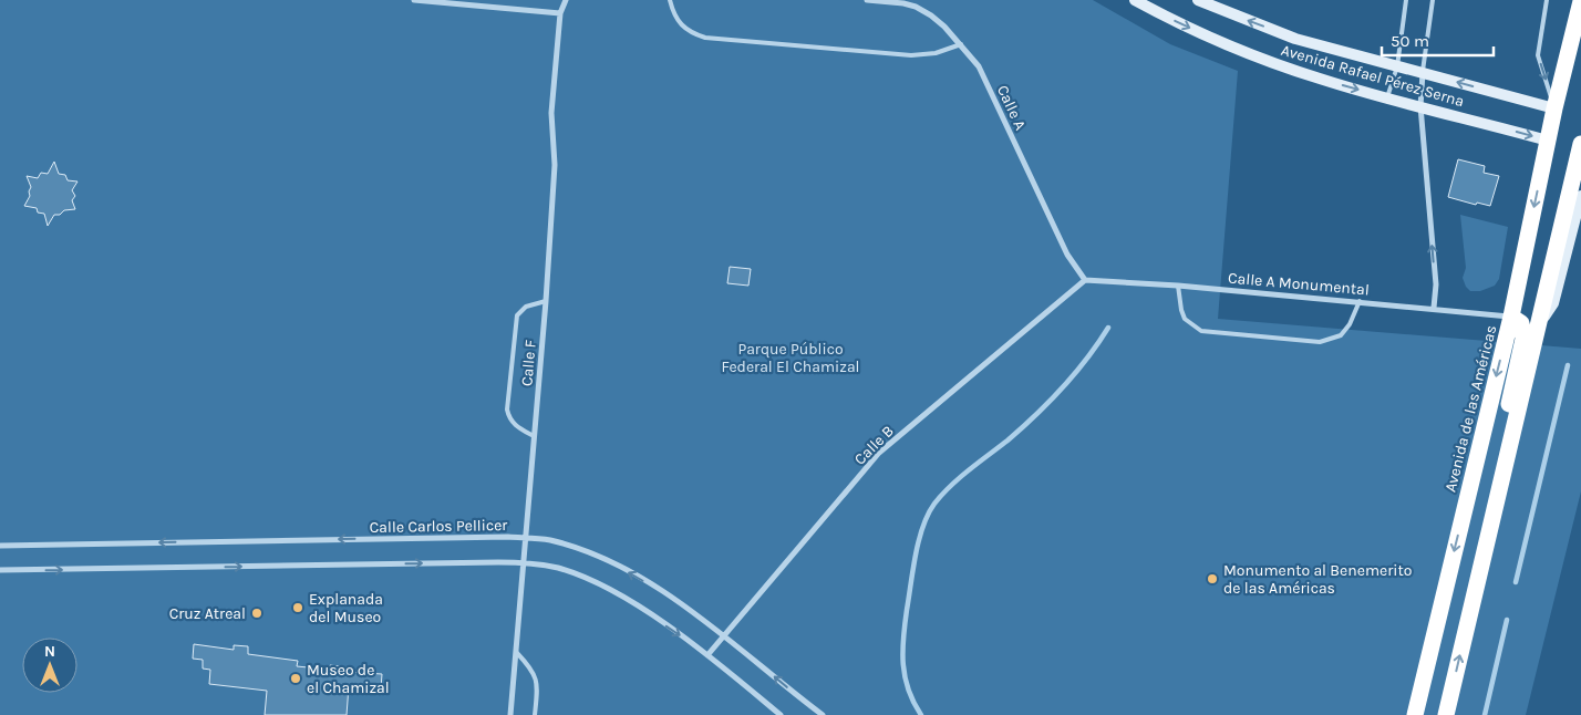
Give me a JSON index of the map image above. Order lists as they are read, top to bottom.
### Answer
{
  "streets": {
    "highway": ["Avenida de las Américas"],
    "main road": ["Avenida Rafael Pérez Serna"],
    "street": [
      "Calle A",
      "Calle A Monumental",
      "Calle F",
      "Calle B",
      "Calle Carlos Pellicer"
    ]
  },
  "crossings": [
    ["Avenida Rafael Pérez Serna", "Avenida de las Américas"],
    ["Calle A", "Calle A Monumental"],
    ["Calle A", "Calle B"],
    ["Calle A Monumental", "Avenida de las Américas"],
    ["Calle A Monumental", "Calle B"],
    ["Calle F", "Calle Carlos Pellicer"],
    ["Calle B", "Calle Carlos Pellicer"]
  ],
  "parks": ["Parque Público Federal El Chamizal"],
  "places": [
    "Monumento al Benemerito de las Américas",
    "Explanada del Museo",
    "Cruz Atreal",
    "Museo de el Chamizal"
  ],
  "scale_bar": "50 m",
  "north": "top"
}
